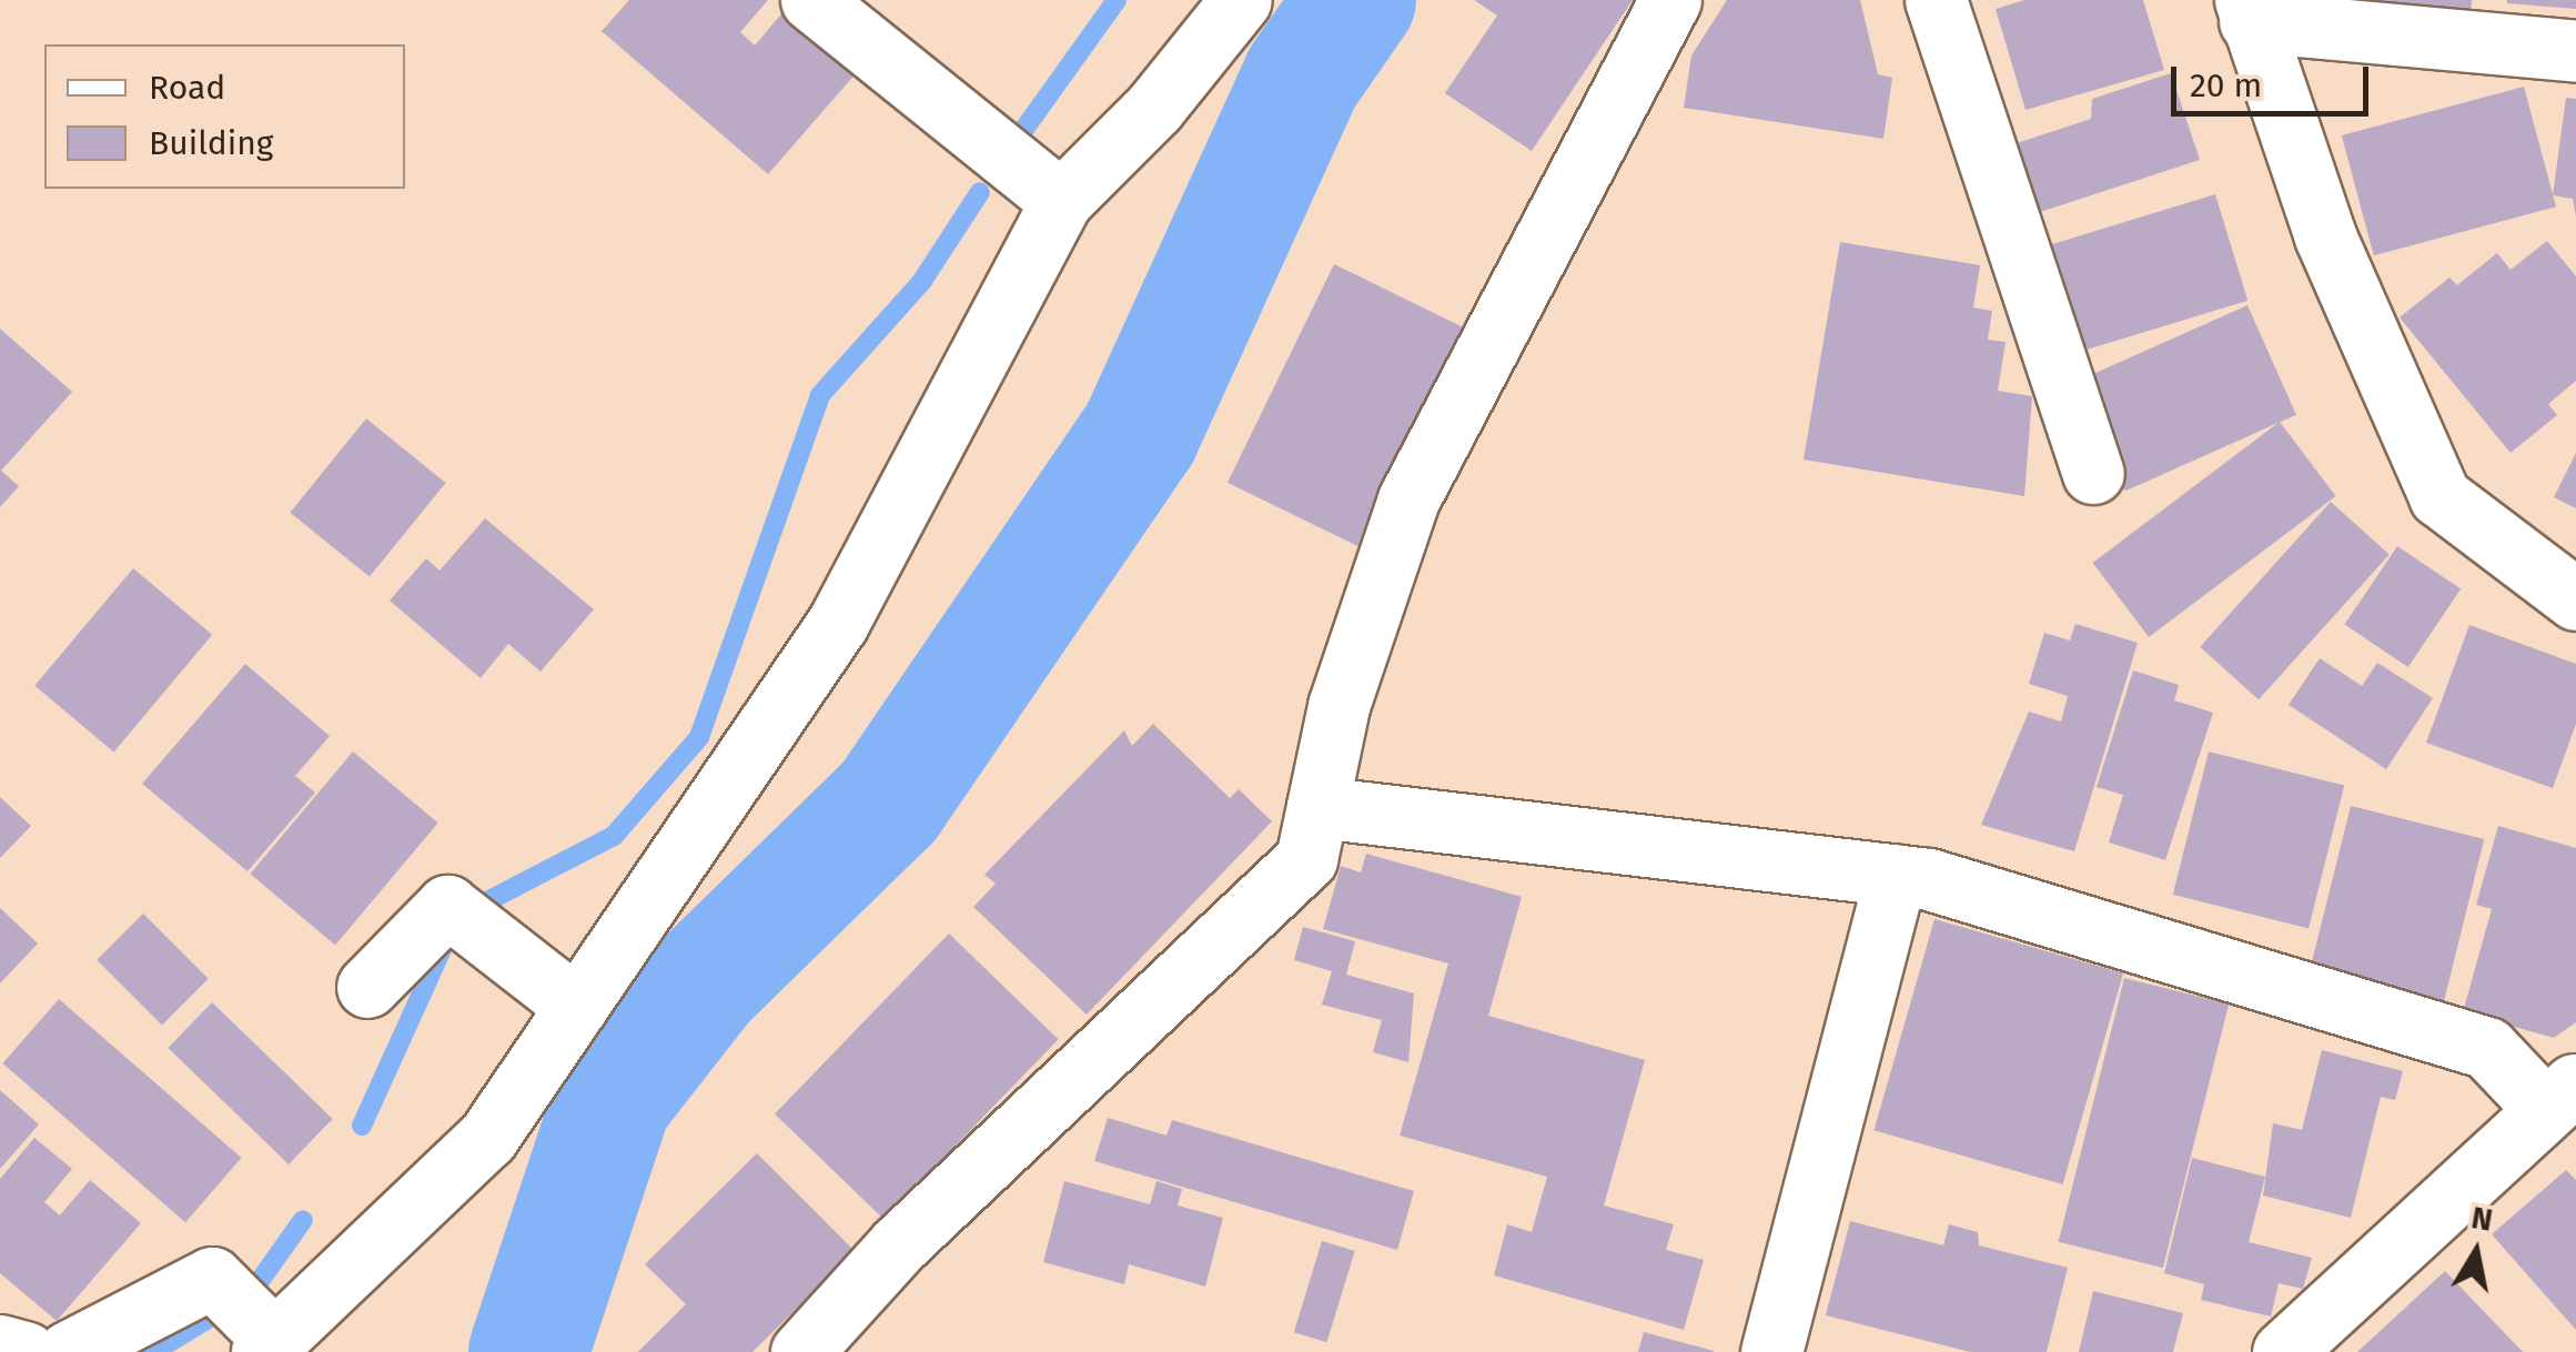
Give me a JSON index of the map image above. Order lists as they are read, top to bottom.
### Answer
{
  "legend": ["Road", "Building"],
  "scale_bar": "20 m",
  "north": "top"
}
